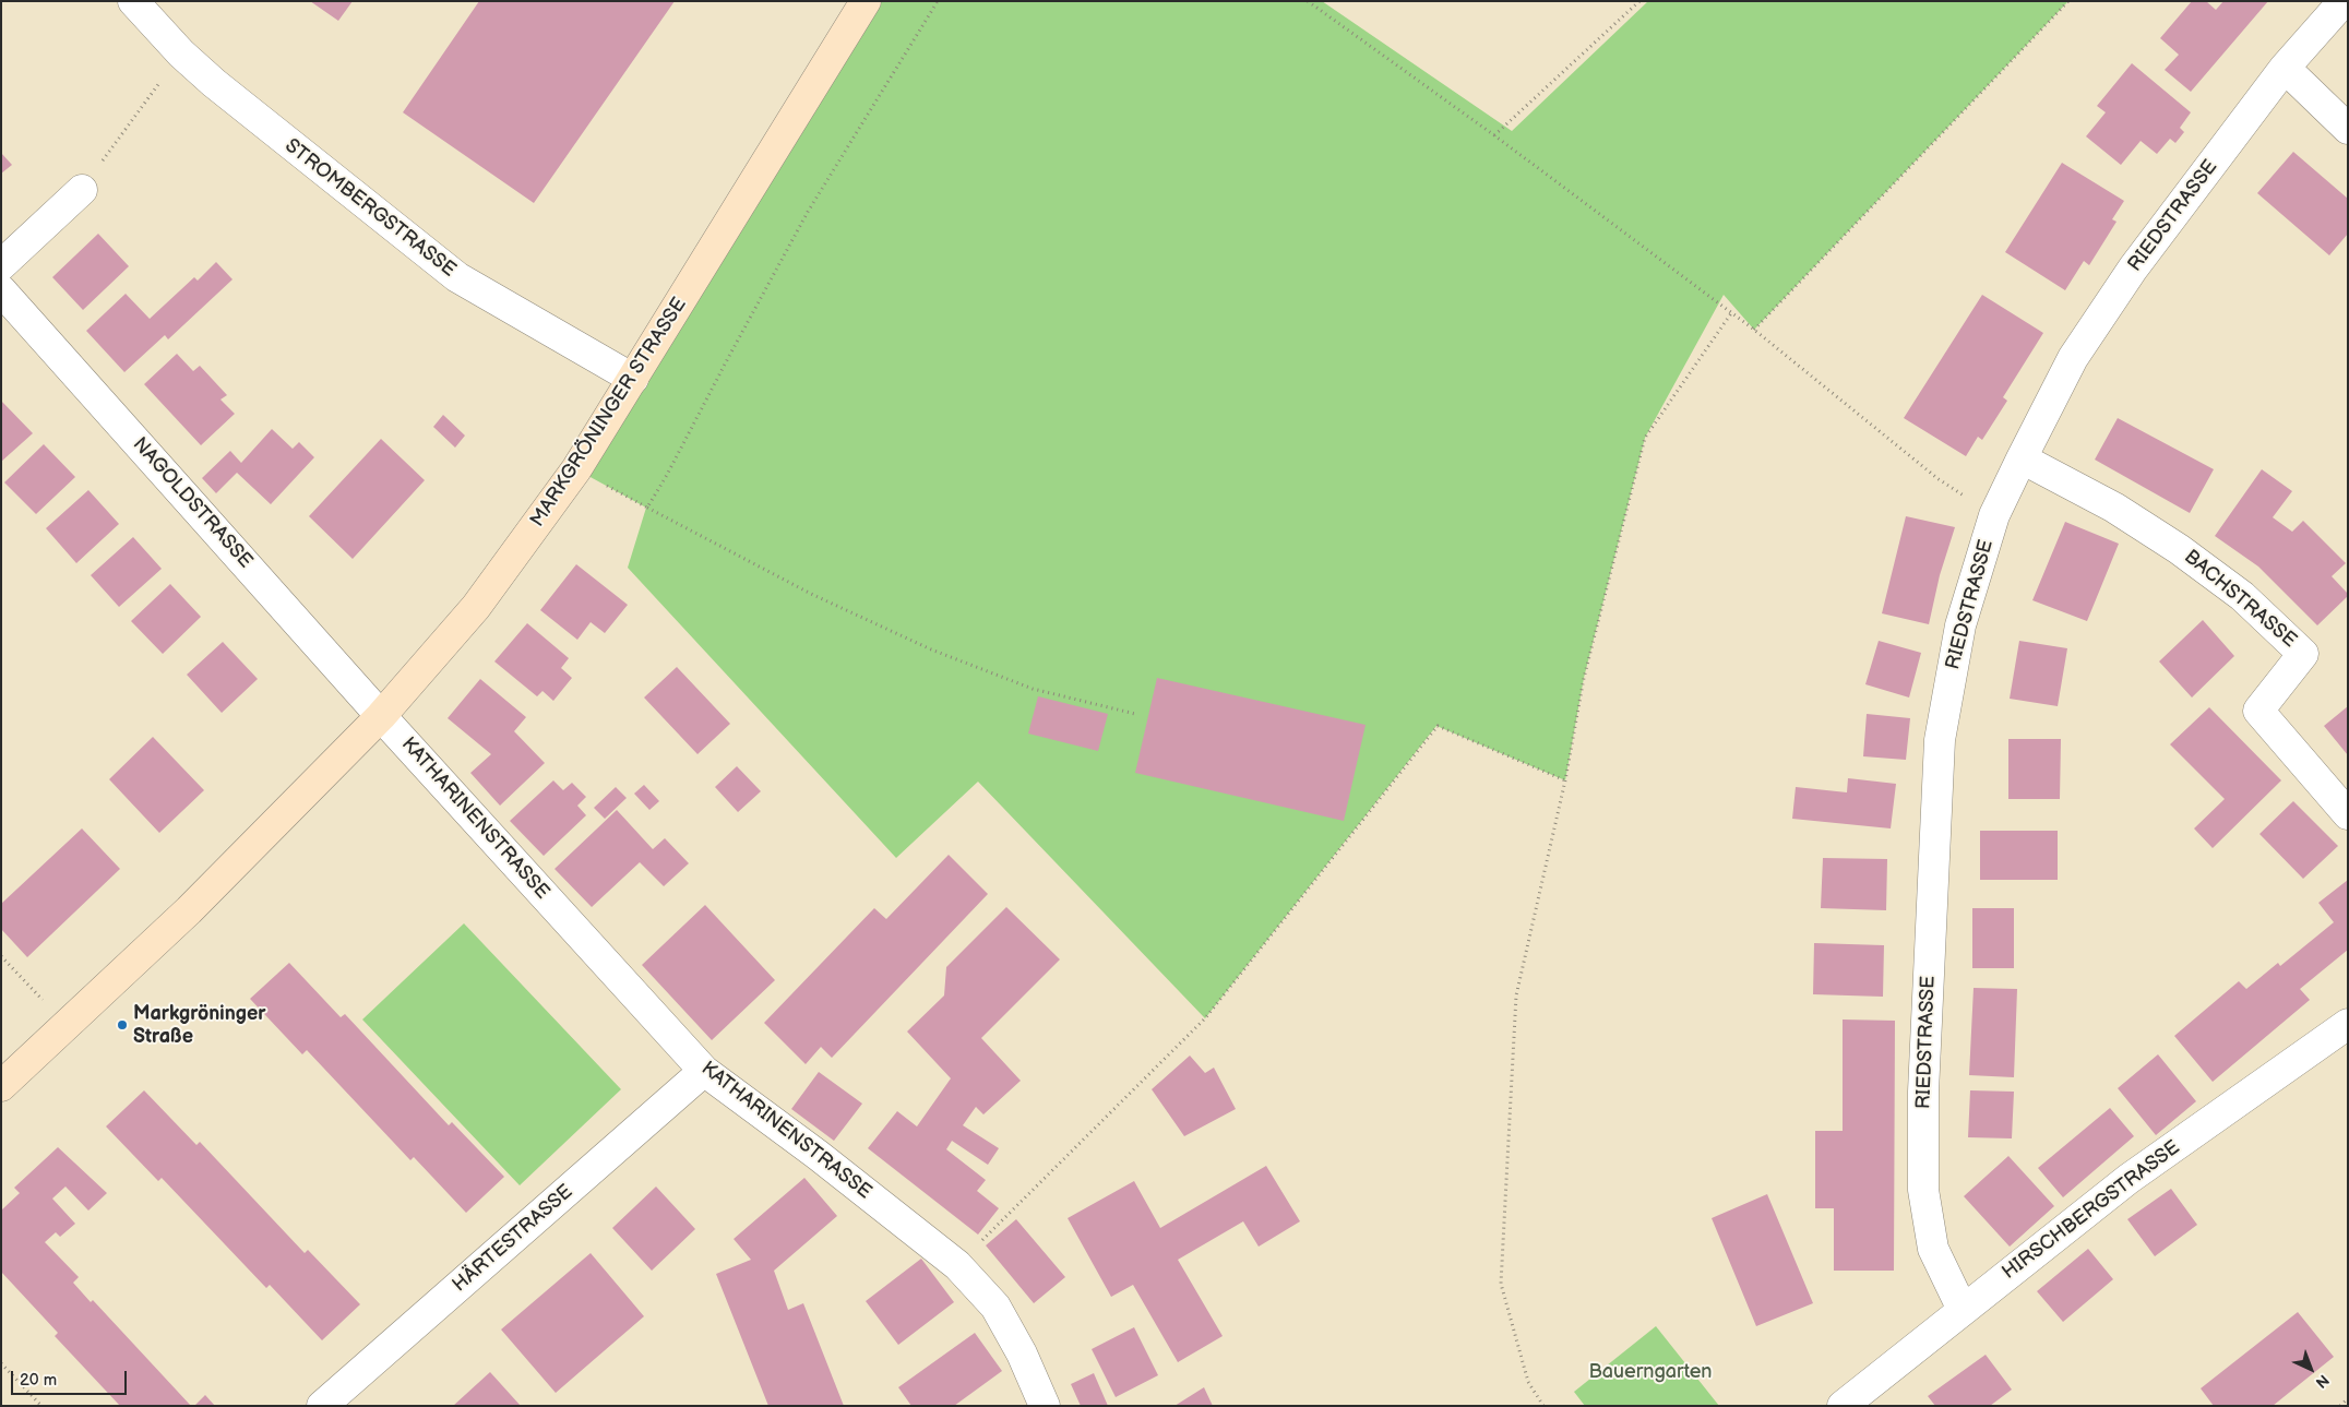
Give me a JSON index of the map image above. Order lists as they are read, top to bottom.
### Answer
{
  "streets": {
    "main road": ["MARKGRÖNINGER STRASSE"],
    "street": [
      "STROMBERGSTRASSE",
      "RIEDSTRASSE",
      "NAGOLDSTRASSE",
      "BACHSTRASSE",
      "KATHARINENSTRASSE",
      "HIRSCHBERGSTRASSE",
      "HÄRTESTRASSE"
    ]
  },
  "crossings": [
    ["STROMBERGSTRASSE", "MARKGRÖNINGER STRASSE"],
    ["RIEDSTRASSE", "BACHSTRASSE"],
    ["RIEDSTRASSE", "HIRSCHBERGSTRASSE"],
    ["MARKGRÖNINGER STRASSE", "NAGOLDSTRASSE"],
    ["MARKGRÖNINGER STRASSE", "KATHARINENSTRASSE"],
    ["NAGOLDSTRASSE", "KATHARINENSTRASSE"],
    ["KATHARINENSTRASSE", "HÄRTESTRASSE"]
  ],
  "parks": ["Bauerngarten"],
  "places": ["Markgröninger Straße"],
  "scale_bar": "20 m",
  "north": "bottom right"
}
